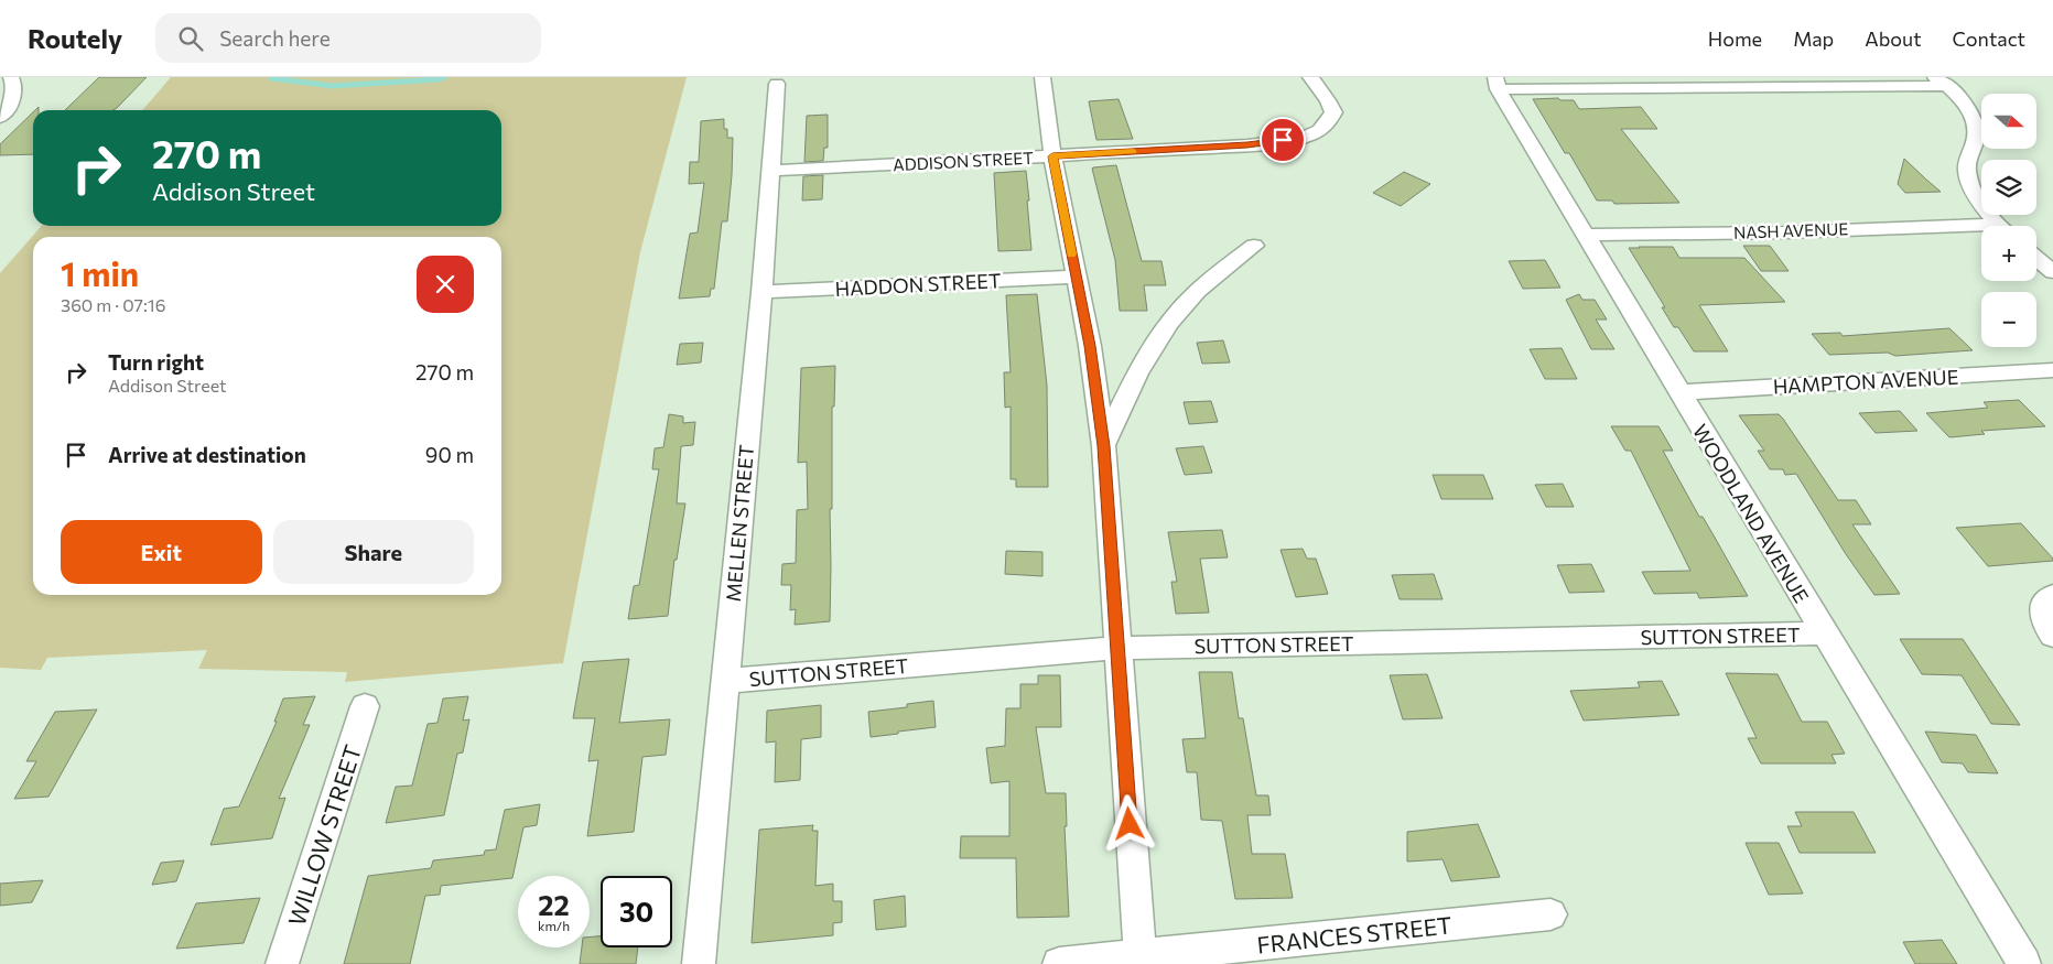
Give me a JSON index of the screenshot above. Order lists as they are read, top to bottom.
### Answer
{
  "streets": {
    "street": [
      "ADDISON STREET",
      "NASH AVENUE",
      "HADDON STREET",
      "HAMPTON AVENUE",
      "WOODLAND AVENUE",
      "MELLEN STREET",
      "SUTTON STREET",
      "WILLOW STREET",
      "FRANCES STREET"
    ]
  },
  "crossings": [
    ["ADDISON STREET", "MELLEN STREET"],
    ["NASH AVENUE", "WOODLAND AVENUE"],
    ["HADDON STREET", "MELLEN STREET"],
    ["HAMPTON AVENUE", "WOODLAND AVENUE"],
    ["WOODLAND AVENUE", "SUTTON STREET"],
    ["MELLEN STREET", "SUTTON STREET"]
  ],
  "north": "right",
  "page": {
    "header": "Routely",
    "search": "Search here",
    "nav": [
      "Home",
      "Map",
      "About",
      "Contact"
    ],
    "map_buttons": ["+", "−"],
    "turn": ["270 m", "Addison Street"],
    "heading": ["1 min", "360 m · 07:16"],
    "list": [
      {
        "name": "Turn right",
        "note": "Addison Street",
        "value": "270 m"
      },
      {
        "name": "Arrive at destination",
        "value": "90 m"
      }
    ],
    "buttons": ["Exit", "Share"],
    "speed": "22 km/h",
    "limit": "30"
  }
}
